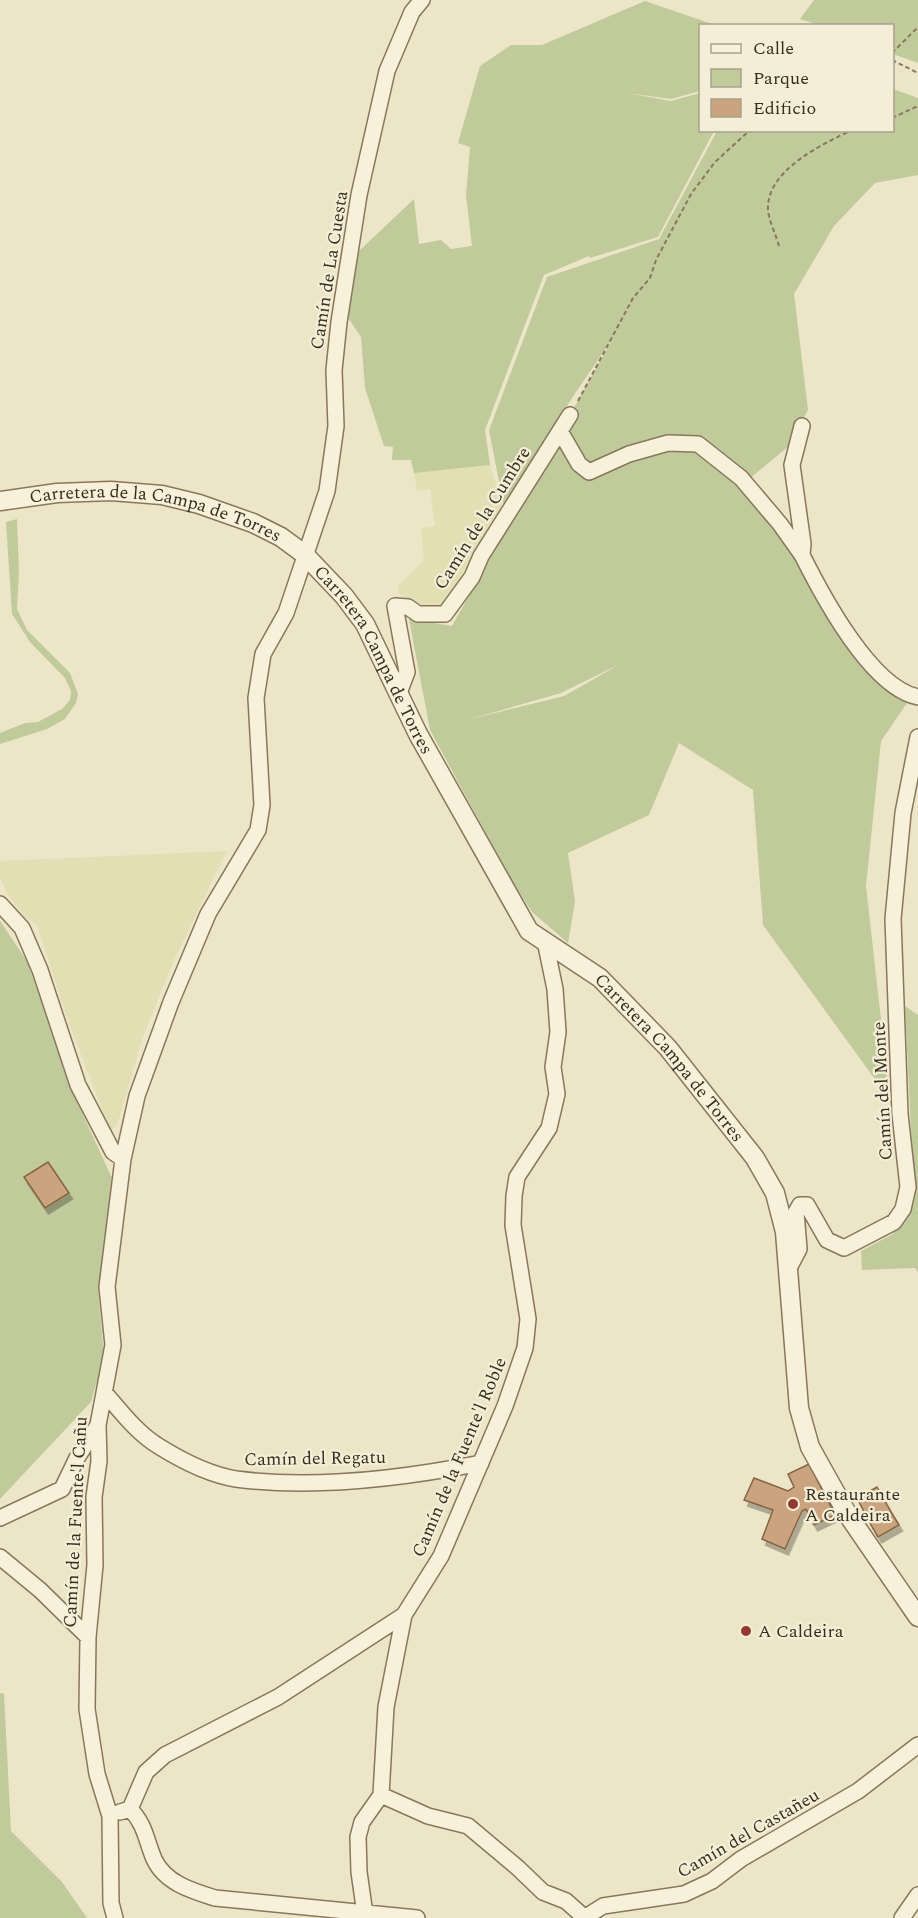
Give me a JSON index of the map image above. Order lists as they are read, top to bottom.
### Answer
{
  "streets": {
    "street": [
      "Camín de La Cuesta",
      "Camín de la Cumbre",
      "Carretera de la Campa de Torres",
      "Carretera Campa de Torres",
      "Camín del Monte",
      "Camín de la Fuente'l Roble",
      "Camín del Regatu",
      "Camín de la Fuente'l Cañu",
      "Camín del Castañeu"
    ]
  },
  "crossings": [
    ["Camín de La Cuesta", "Carretera de la Campa de Torres"],
    ["Camín de La Cuesta", "Carretera Campa de Torres"],
    ["Camín de La Cuesta", "Camín de la Fuente'l Cañu"],
    ["Camín de la Cumbre", "Carretera Campa de Torres"],
    ["Carretera de la Campa de Torres", "Carretera Campa de Torres"],
    ["Carretera de la Campa de Torres", "Camín de la Fuente'l Cañu"],
    ["Carretera Campa de Torres", "Camín del Monte"],
    ["Carretera Campa de Torres", "Camín de la Fuente'l Roble"],
    ["Carretera Campa de Torres", "Camín de la Fuente'l Cañu"],
    ["Camín de la Fuente'l Roble", "Camín del Regatu"],
    ["Camín del Regatu", "Camín de la Fuente'l Cañu"]
  ],
  "places": ["Restaurante A Caldeira", "A Caldeira"],
  "legend": ["Calle", "Parque", "Edificio"]
}
